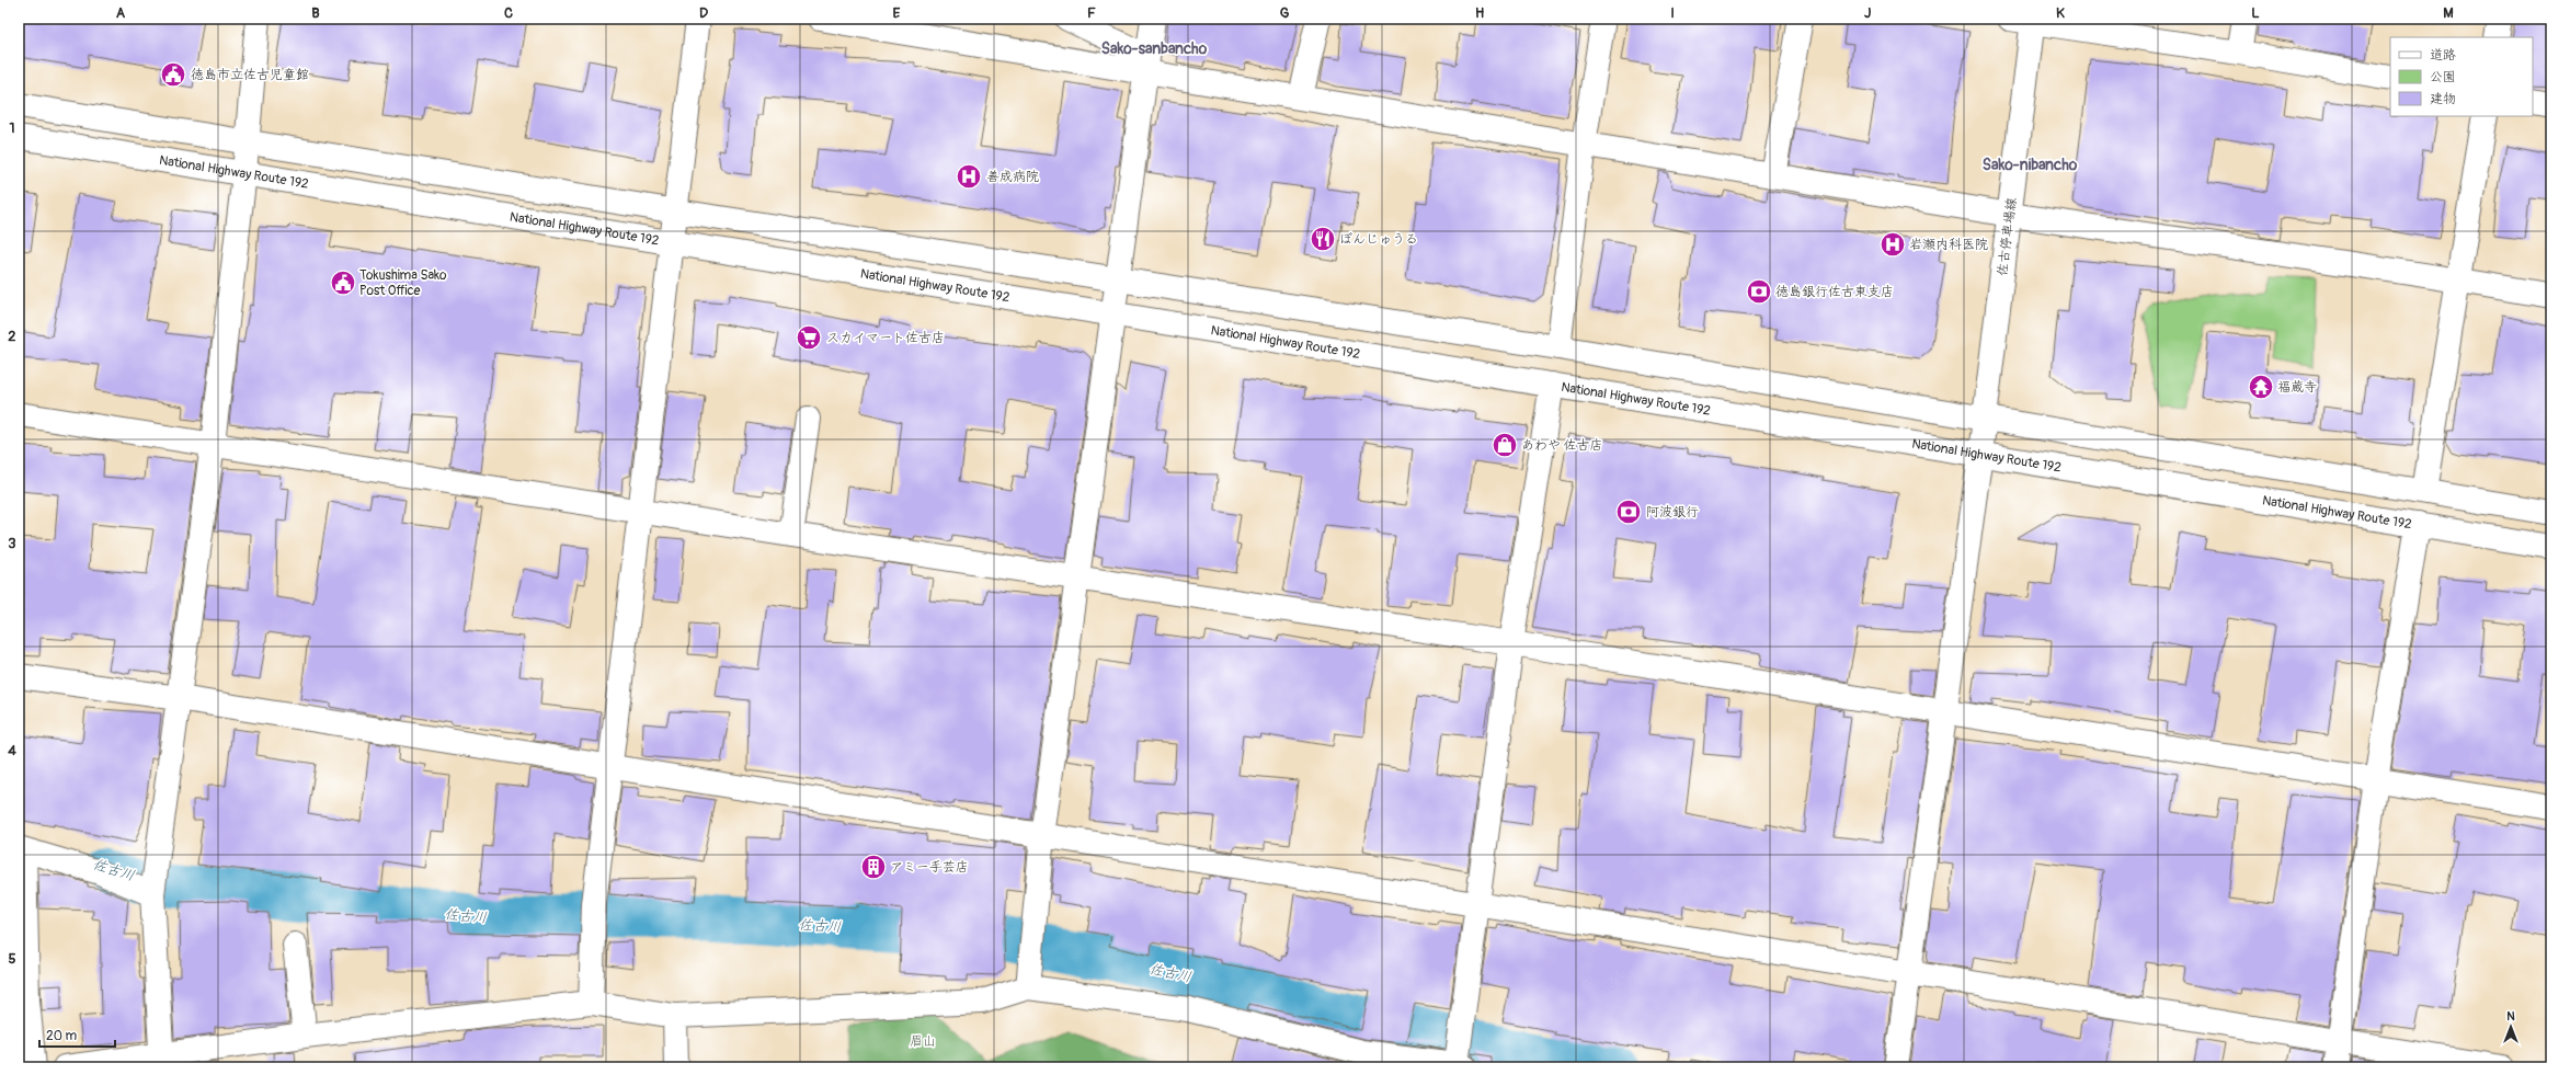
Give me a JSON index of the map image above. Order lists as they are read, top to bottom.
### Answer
{
  "streets": {
    "main road": ["National Highway Route 192", "佐古停車場線"]
  },
  "crossings": [
    ["National Highway Route 192", "佐古停車場線"]
  ],
  "districts": ["Sako-sanbancho", "Sako-nibancho"],
  "water": ["佐古川"],
  "parks": ["眉山"],
  "places": {
    "public building": ["徳島市立佐古児童館", "Tokushima Sako Post Office"],
    "hospital": ["善成病院", "岩瀬内科医院"],
    "restaurant": ["ぼんじゅうる"],
    "bank": ["徳島銀行佐古東支店", "阿波銀行"],
    "supermarket": ["スカイマート佐古店"],
    "temple": ["福蔵寺"],
    "shop": ["あわや 佐古店"],
    "building": ["アミー手芸店"]
  },
  "legend": ["道路", "公園", "建物"],
  "scale_bar": "20 m",
  "north": "top",
  "grid": {
    "columns": [
      "A",
      "B",
      "C",
      "D",
      "E",
      "F",
      "G",
      "H",
      "I",
      "J",
      "K",
      "L",
      "M"
    ],
    "rows": [
      "1",
      "2",
      "3",
      "4",
      "5"
    ]
  }
}
